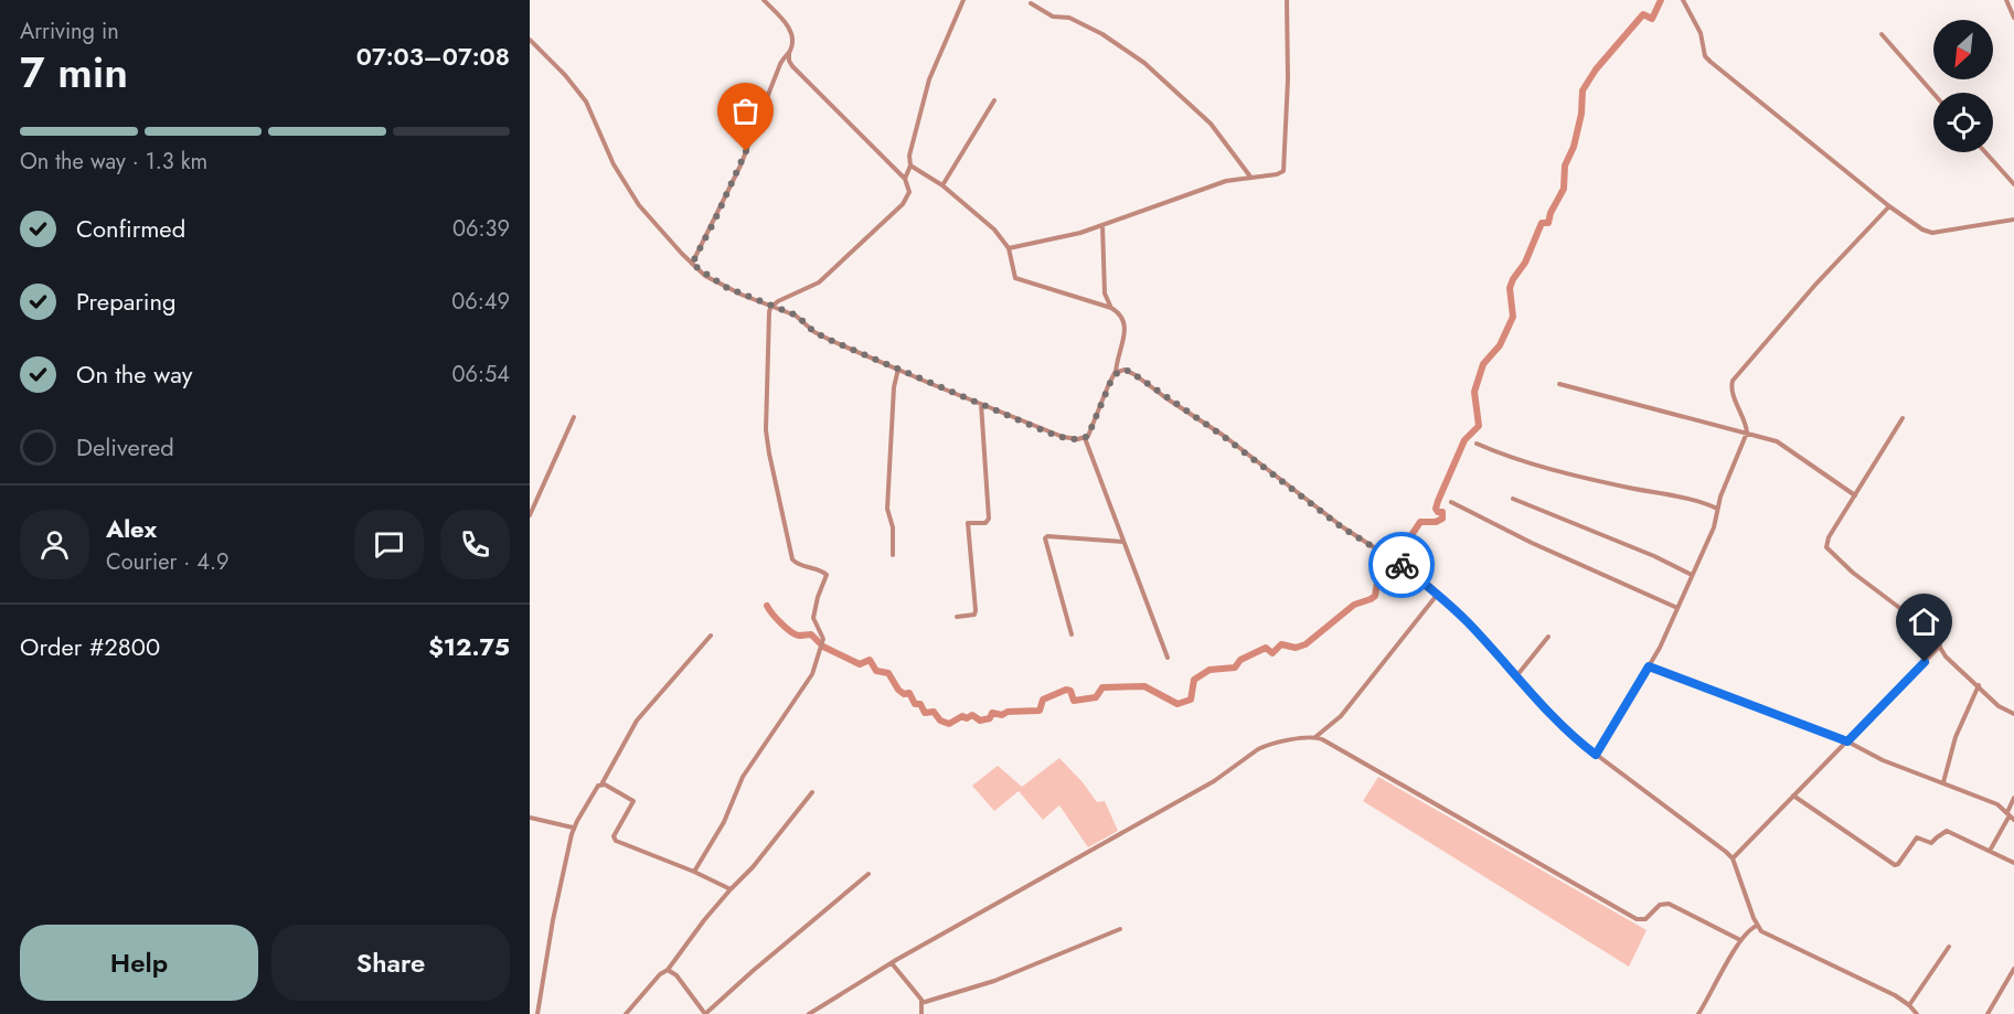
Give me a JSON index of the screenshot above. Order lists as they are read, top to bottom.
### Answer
{
  "north": "bottom left",
  "page": {
    "heading": ["7 min", "Arriving in", "07:03–07:08"],
    "panel": [
      "Alex",
      "Courier · 4.9",
      "Order #2800",
      "$12.75"
    ],
    "bar": "On the way · 1.3 km",
    "list": [
      ["Confirmed", "06:39"],
      ["Preparing", "06:49"],
      ["On the way", "06:54"],
      "Delivered"
    ],
    "buttons": ["Help", "Share"]
  }
}
